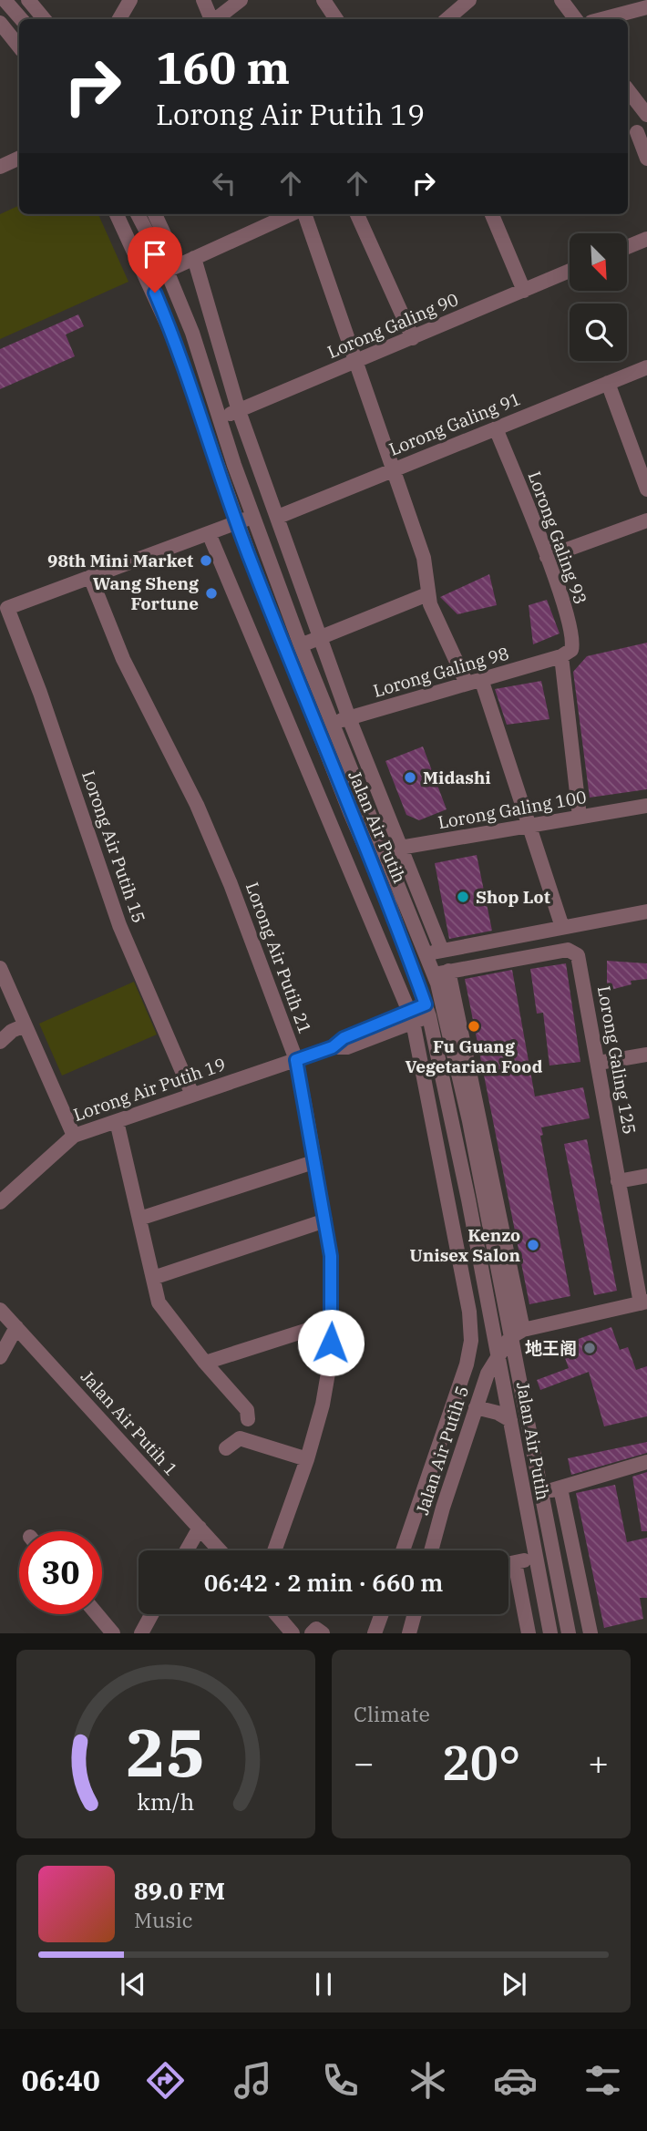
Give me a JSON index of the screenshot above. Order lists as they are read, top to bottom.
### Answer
{
  "streets": {
    "street": [
      "Lorong Galing 90",
      "Lorong Galing 91",
      "Lorong Galing 93",
      "Lorong Galing 98",
      "Lorong Galing 100",
      "Jalan Air Putih",
      "Lorong Air Putih 15",
      "Lorong Air Putih 21",
      "Lorong Galing 125",
      "Lorong Air Putih 19",
      "Jalan Air Putih 1",
      "Jalan Air Putih 5"
    ]
  },
  "crossings": [
    ["Lorong Galing 90", "Jalan Air Putih"],
    ["Lorong Galing 91", "Lorong Galing 93"],
    ["Lorong Galing 93", "Lorong Galing 98"],
    ["Lorong Galing 98", "Jalan Air Putih"],
    ["Lorong Galing 100", "Jalan Air Putih"],
    ["Jalan Air Putih", "Lorong Galing 125"],
    ["Jalan Air Putih", "Lorong Air Putih 19"],
    ["Jalan Air Putih", "Jalan Air Putih 5"],
    ["Lorong Air Putih 15", "Lorong Air Putih 21"],
    ["Lorong Air Putih 15", "Lorong Air Putih 19"],
    ["Lorong Air Putih 21", "Lorong Air Putih 19"]
  ],
  "places": [
    "98th Mini Market",
    "Wang Sheng Fortune",
    "Midashi",
    "Shop Lot",
    "Fu Guang Vegetarian Food",
    "Kenzo Unisex Salon",
    "地王阁"
  ],
  "north": "bottom right",
  "page": {
    "turn": ["160 m", "Lorong Air Putih 19"],
    "limit": "30",
    "trip": "06:42 · 2 min · 660 m",
    "tile": "Climate",
    "heat": ["−", "20°", "+"],
    "song": ["89.0 FM", "Music"],
    "tabs": "06:40",
    "gauge": ["25", "km/h"]
  }
}
